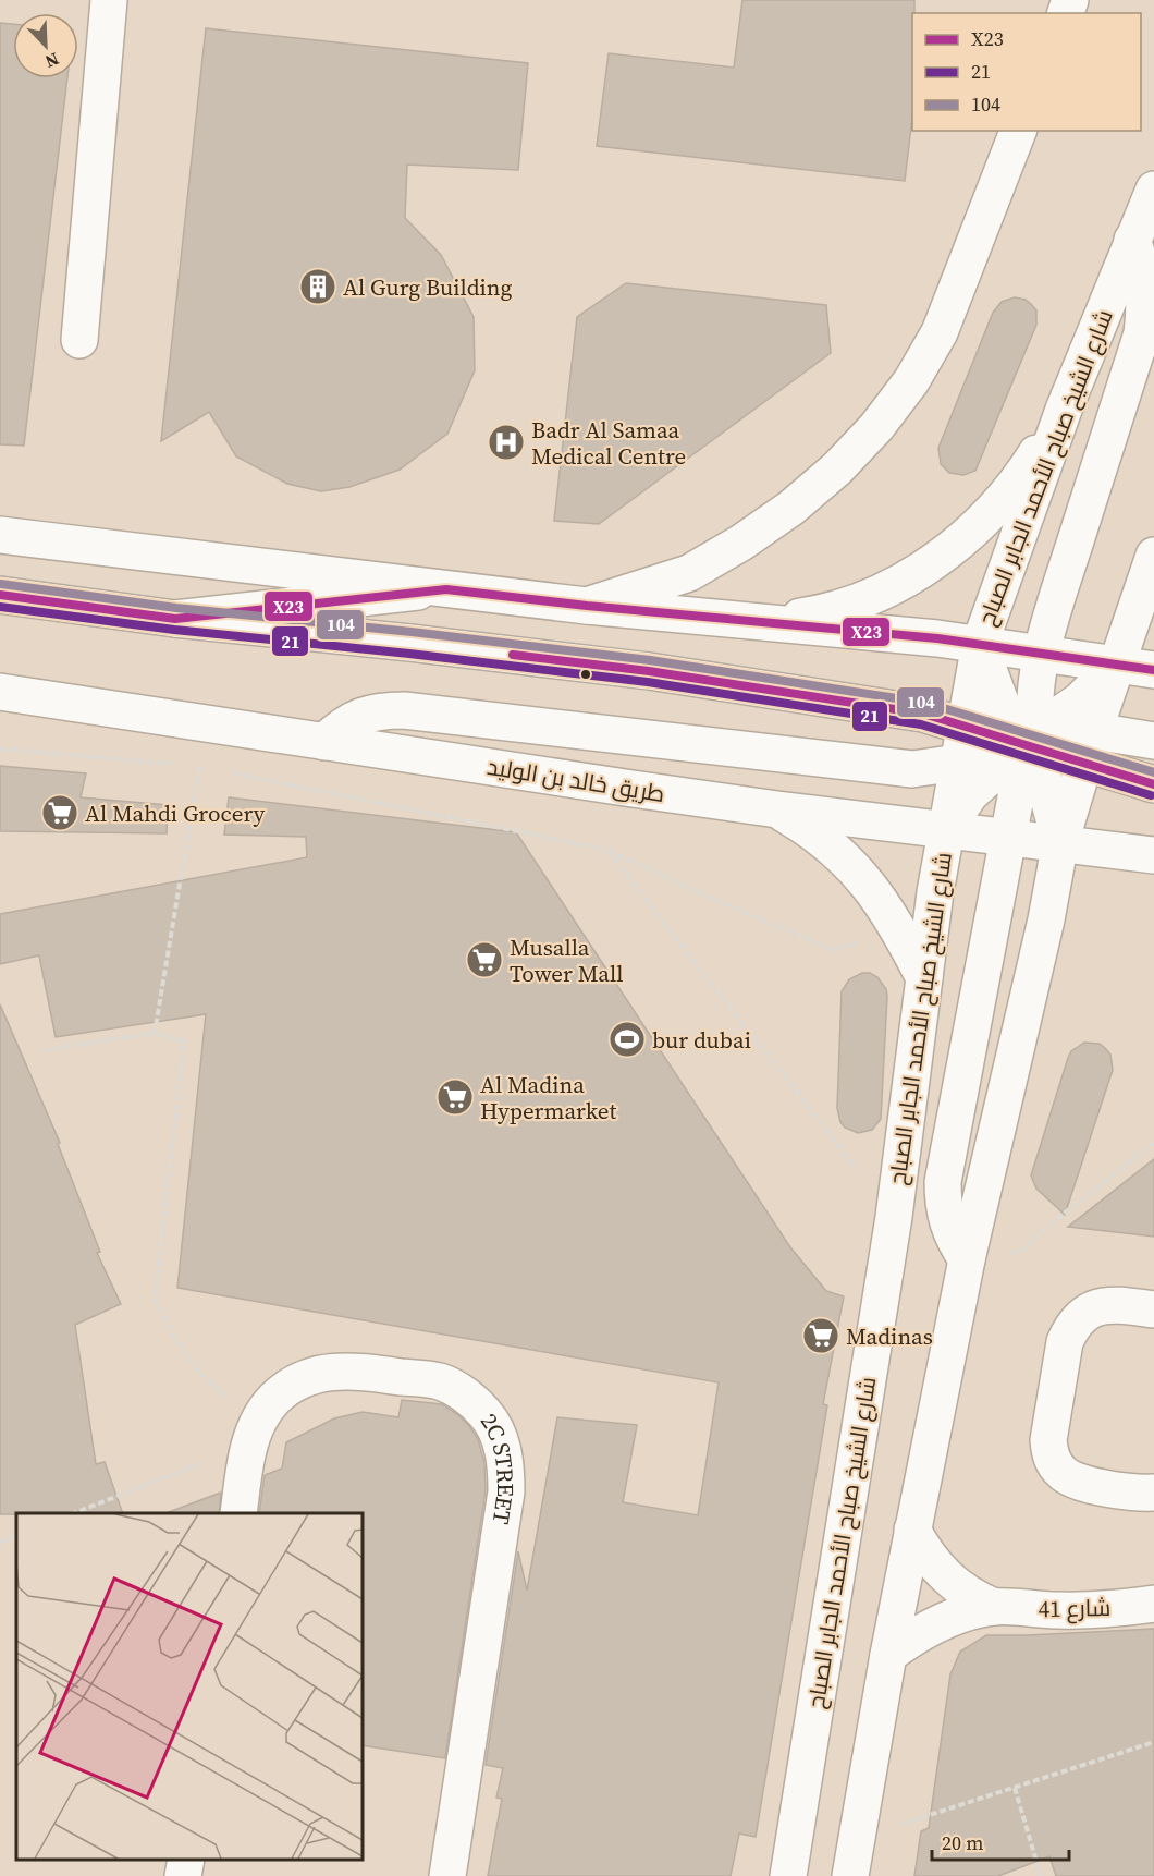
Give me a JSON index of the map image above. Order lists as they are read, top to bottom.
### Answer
{
  "streets": {
    "main road": [
      "شارع الشيخ صباح الأحمد الجابر الصباح",
      "طريق خالد بن الوليد",
      "2C STREET",
      "شارع 41"
    ]
  },
  "crossings": [
    ["شارع الشيخ صباح الأحمد الجابر الصباح", "طريق خالد بن الوليد"]
  ],
  "places": {
    "building": ["Al Gurg Building"],
    "hospital": ["Badr Al Samaa Medical Centre"],
    "supermarket": [
      "Al Mahdi Grocery",
      "Musalla Tower Mall",
      "Al Madina Hypermarket",
      "Madinas"
    ],
    "sports": ["bur dubai"]
  },
  "lines": ["transit line 104", "transit line X23", "transit line 21"],
  "legend": ["X23", "21", "104"],
  "scale_bar": "20 m",
  "north": "bottom right"
}
